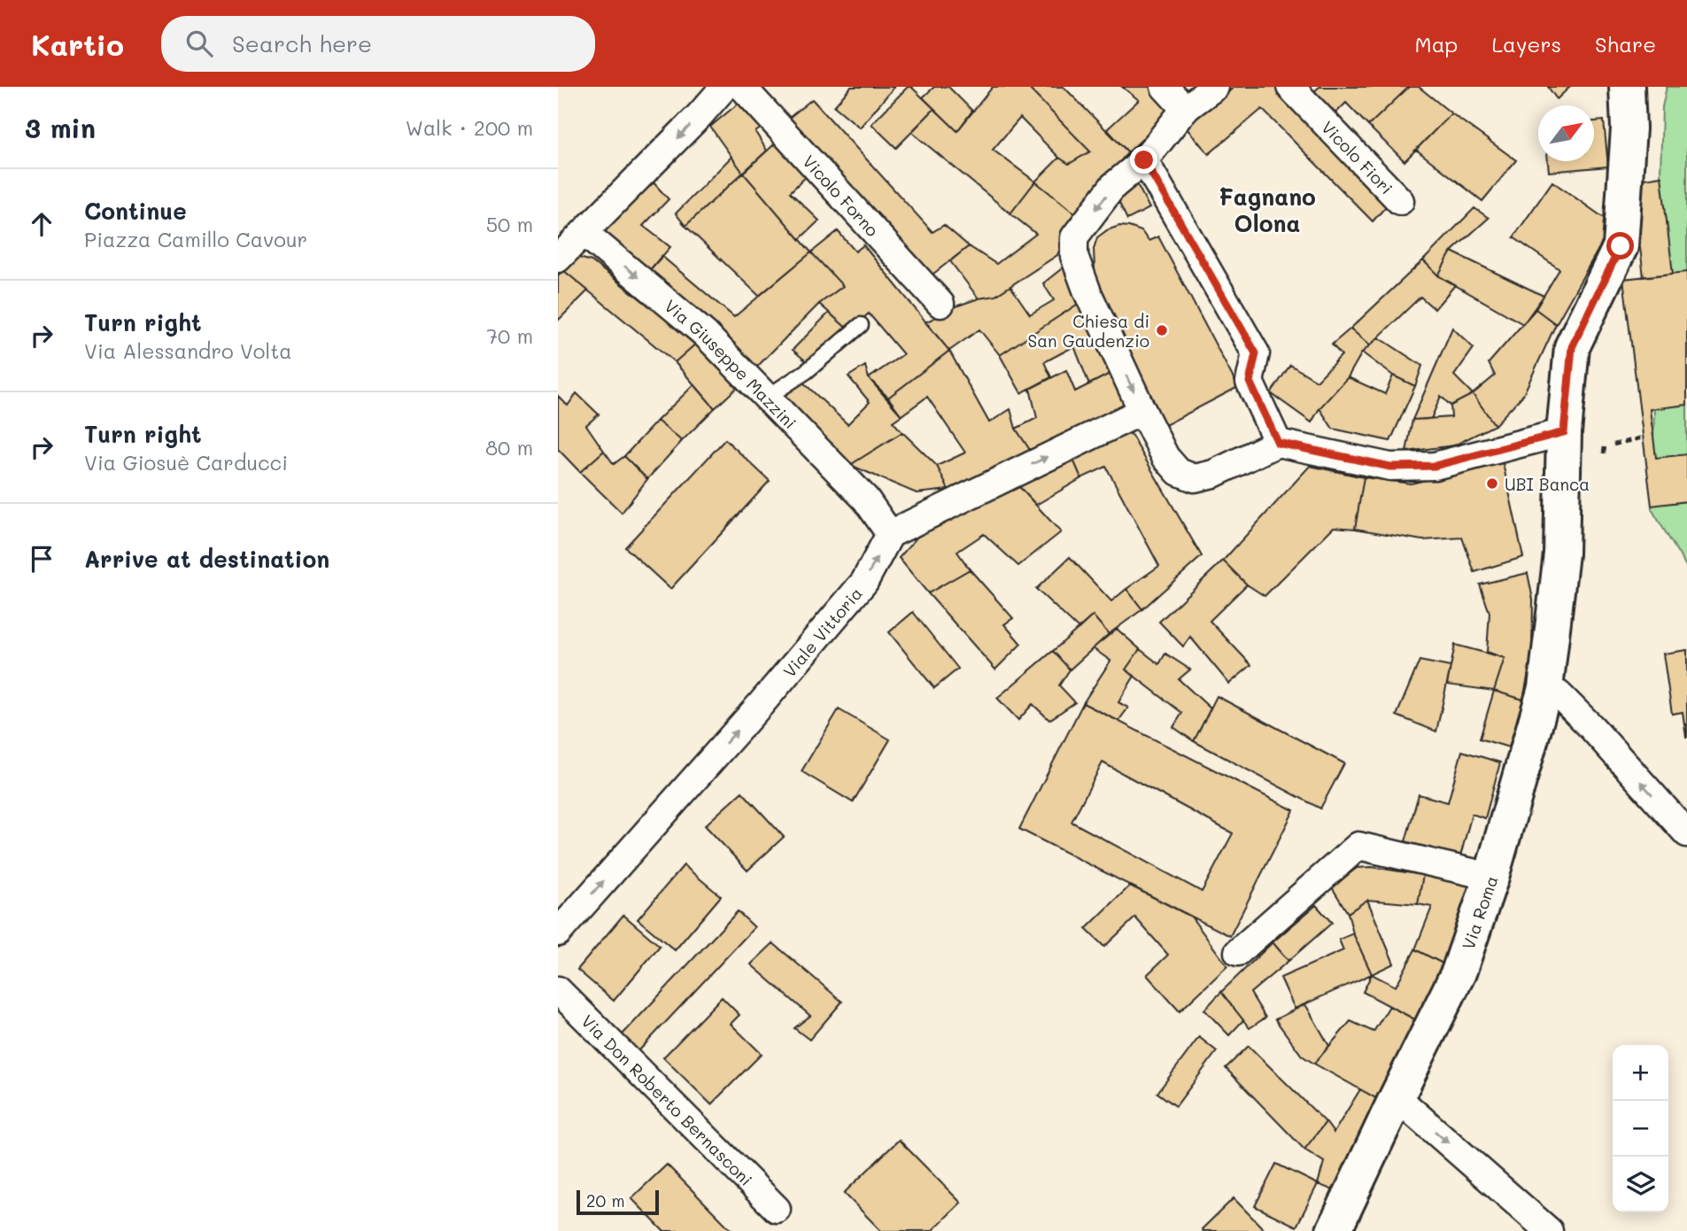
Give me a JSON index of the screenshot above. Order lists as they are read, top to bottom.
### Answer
{
  "streets": {
    "street": [
      "Vicolo Fiori",
      "Vicolo Forno",
      "Via Giuseppe Mazzini",
      "Viale Vittoria",
      "Via Roma",
      "Via Don Roberto Bernasconi"
    ]
  },
  "crossings": [
    ["Via Giuseppe Mazzini", "Viale Vittoria"]
  ],
  "one_way": ["Via Giuseppe Mazzini", "Viale Vittoria"],
  "districts": ["Fagnano Olona"],
  "places": ["Chiesa di San Gaudenzio", "UBI Banca"],
  "scale_bar": "20 m",
  "north": "top right",
  "page": {
    "header": "Kartio",
    "search": "Search here",
    "nav": ["Map", "Layers", "Share"],
    "heading": ["3 min", "Walk · 200 m"],
    "list": [
      ["Continue", "Piazza Camillo Cavour", "50 m"],
      ["Turn right", "Via Alessandro Volta", "70 m"],
      ["Turn right", "Via Giosuè Carducci", "80 m"],
      "Arrive at destination"
    ],
    "map_buttons": ["+", "−"],
    "scale": "20 m"
  }
}
